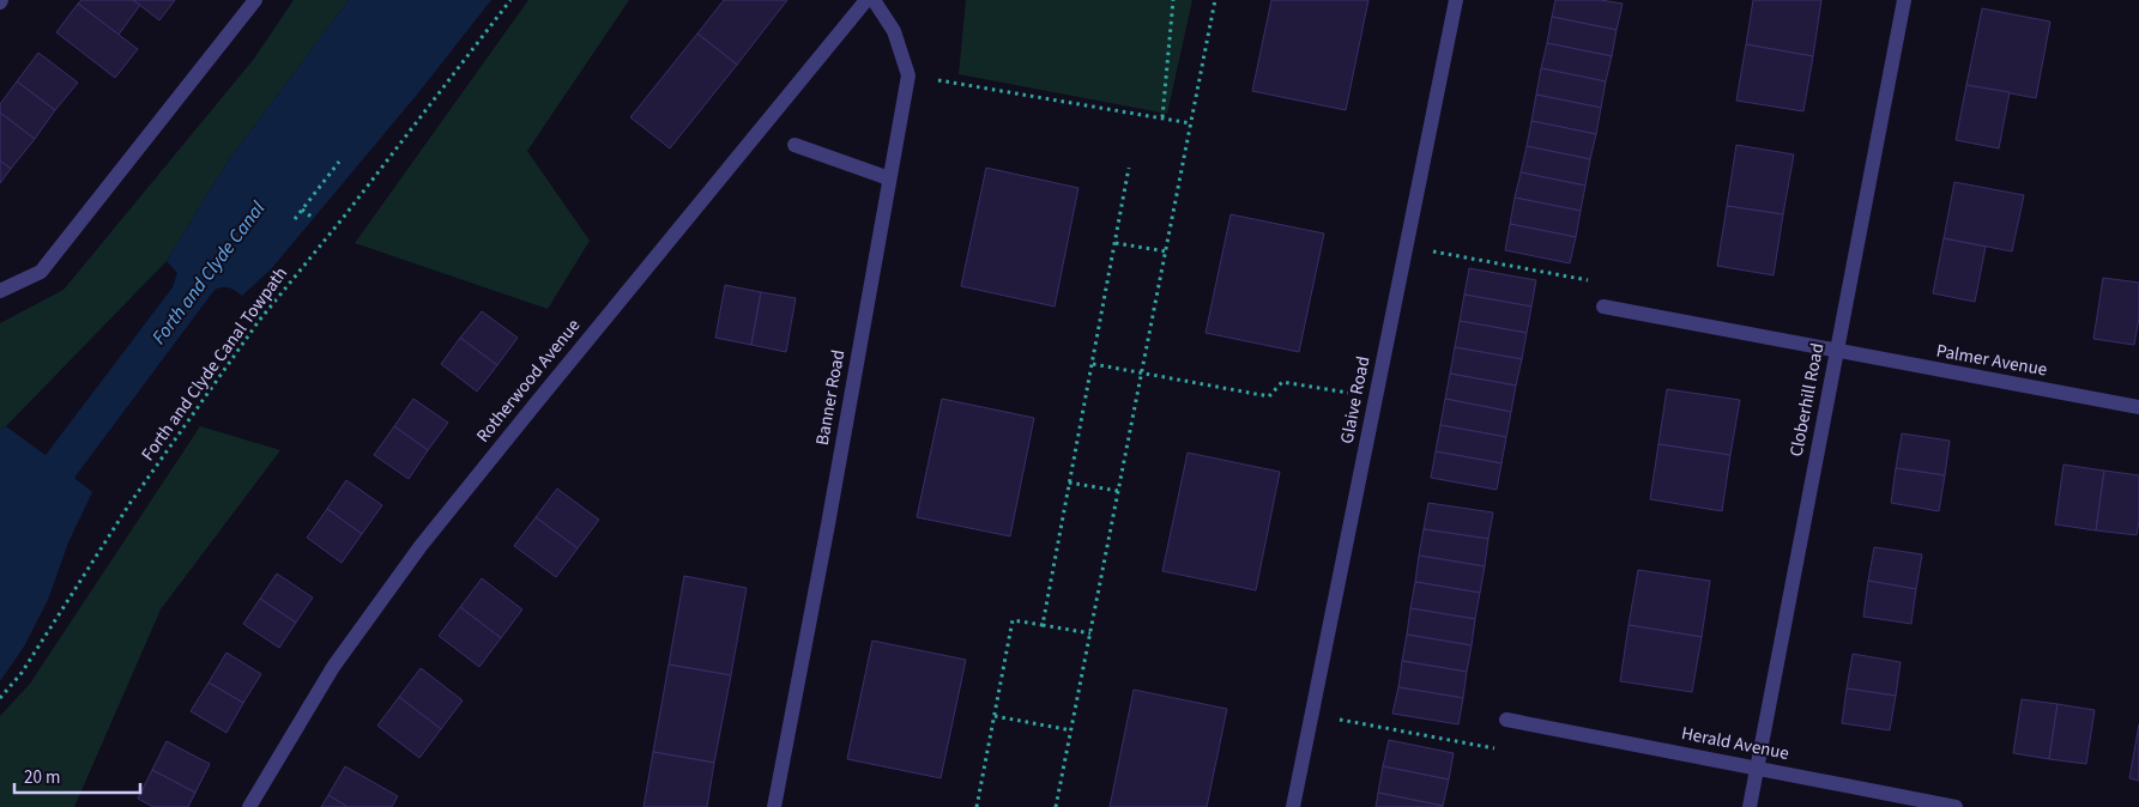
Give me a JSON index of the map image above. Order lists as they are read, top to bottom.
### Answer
{
  "streets": {
    "street": [
      "Palmer Avenue",
      "Rotherwood Avenue",
      "Banner Road",
      "Glaive Road",
      "Cloberhill Road",
      "Herald Avenue"
    ],
    "path": ["Forth and Clyde Canal Towpath"]
  },
  "crossings": [
    ["Palmer Avenue", "Cloberhill Road"],
    ["Cloberhill Road", "Herald Avenue"]
  ],
  "water": ["Forth and Clyde Canal"],
  "scale_bar": "20 m"
}
